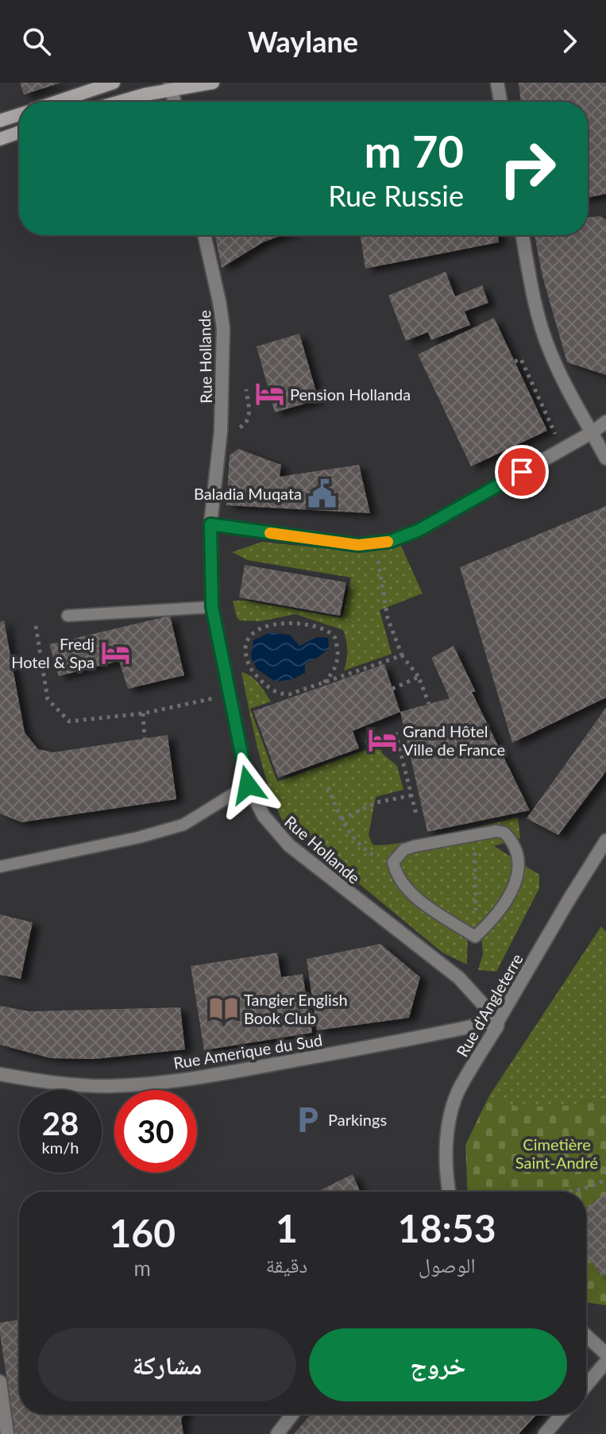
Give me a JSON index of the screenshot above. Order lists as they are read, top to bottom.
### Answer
{
  "streets": {
    "street": ["Rue Hollande", "Rue d'Angleterre", "Rue Amerique du Sud"]
  },
  "crossings": [
    ["Rue Hollande", "Rue d'Angleterre"],
    ["Rue Hollande", "Rue Amerique du Sud"],
    ["Rue d'Angleterre", "Rue Amerique du Sud"]
  ],
  "parks": ["Cimetière Saint-André"],
  "places": {
    "hotel": ["Pension Hollanda", "Fredj Hotel & Spa", "Grand Hôtel Ville de France"],
    "public building": ["Baladia Muqata"],
    "library": ["Tangier English Book Club"],
    "parking": ["Parkings"]
  },
  "page": {
    "header": "Waylane",
    "turn": ["70 m", "Rue Russie"],
    "speed": "28 km/h",
    "limit": "30",
    "eta": [
      "18:53",
      "الوصول",
      "1",
      "دقيقة",
      "160",
      "m"
    ],
    "buttons": ["خروج", "مشاركة"]
  }
}
